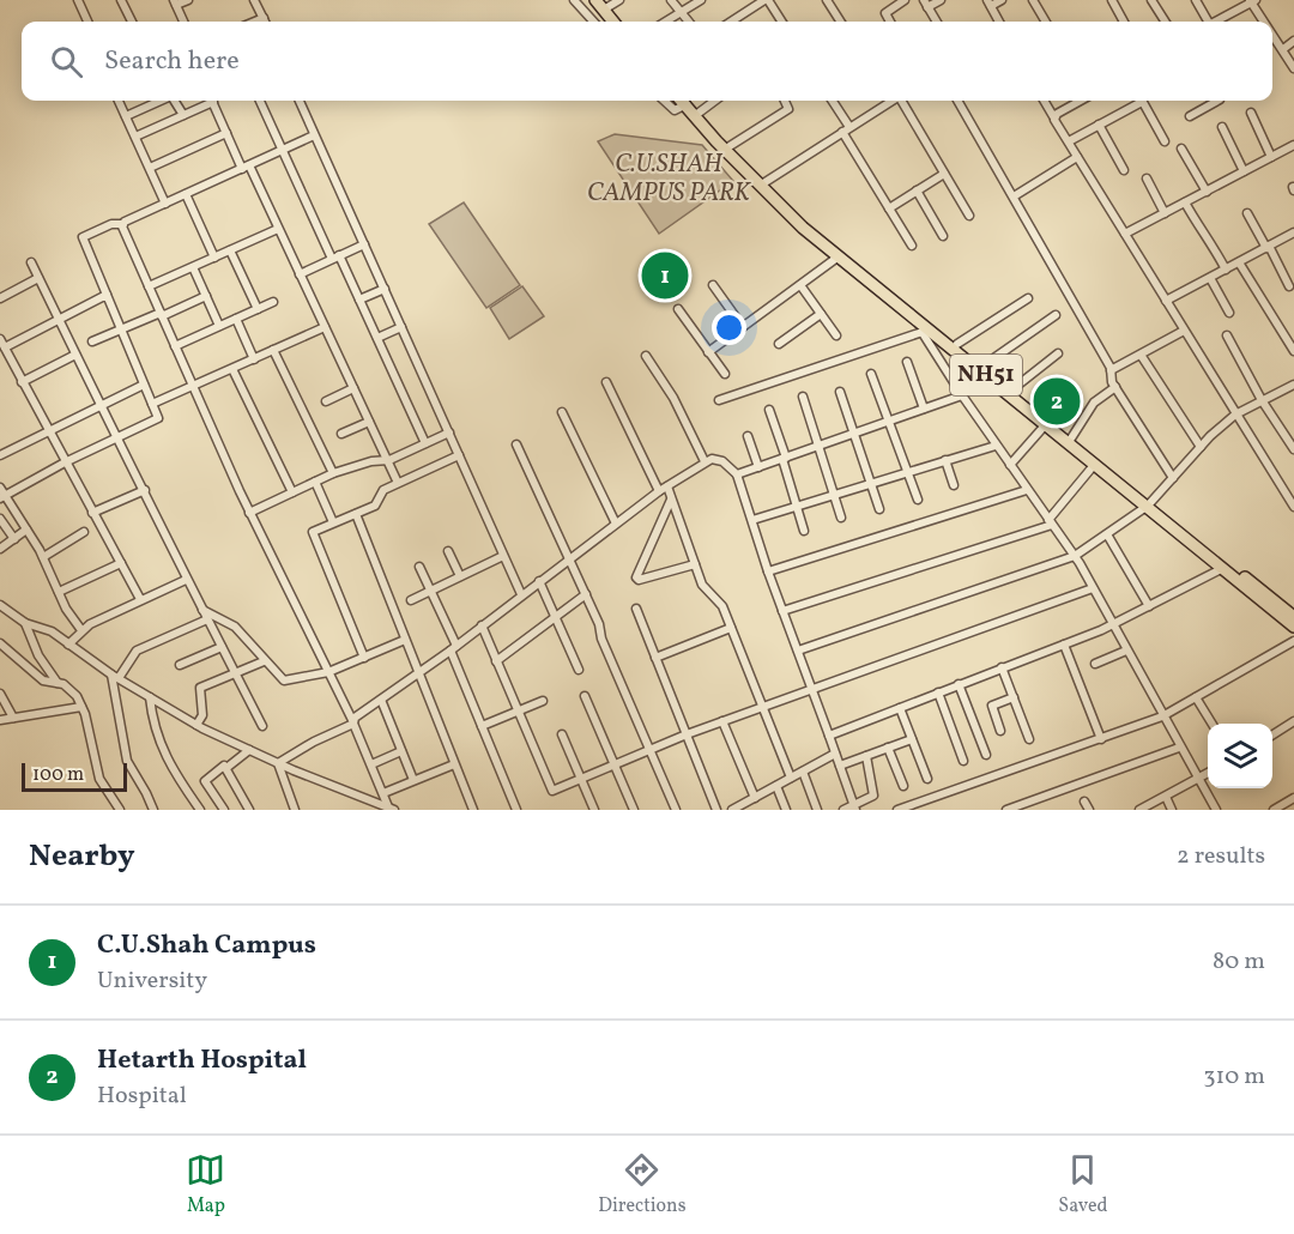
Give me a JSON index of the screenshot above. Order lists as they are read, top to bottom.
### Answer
{
  "streets": {
    "highway": ["NH51"]
  },
  "parks": ["C.U.SHAH CAMPUS PARK"],
  "scale_bar": "100 m",
  "page": {
    "search": "Search here",
    "pins": ["1", "2"],
    "scale": "100 m",
    "heading": ["Nearby", "2 results"],
    "list": [
      {
        "mark": "1",
        "name": "C.U.Shah Campus",
        "note": "University",
        "value": "80 m"
      },
      {
        "mark": "2",
        "name": "Hetarth Hospital",
        "note": "Hospital",
        "value": "310 m"
      }
    ],
    "nav": ["Map", "Directions", "Saved"]
  }
}
